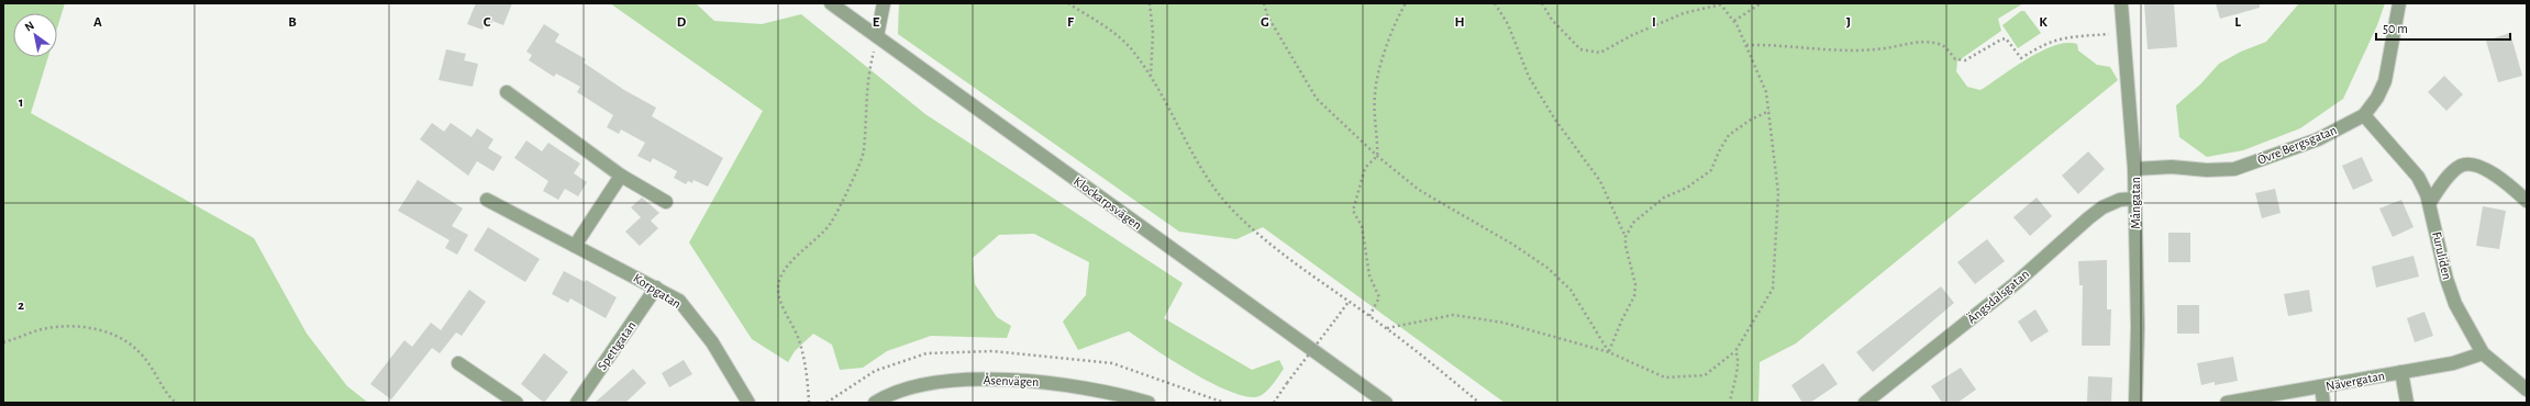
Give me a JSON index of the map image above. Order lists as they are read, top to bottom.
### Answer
{
  "streets": {
    "street": [
      "Övre Bergsgatan",
      "Klockarpsvägen",
      "Mångatan",
      "Furuliden",
      "Korpgatan",
      "Ängsdalsgatan",
      "Spettgatan",
      "Åsenvägen",
      "Nävergatan"
    ]
  },
  "crossings": [
    ["Övre Bergsgatan", "Mångatan"],
    ["Övre Bergsgatan", "Furuliden"],
    ["Mångatan", "Ängsdalsgatan"],
    ["Furuliden", "Nävergatan"],
    ["Korpgatan", "Spettgatan"]
  ],
  "scale_bar": "50 m",
  "north": "top left",
  "grid": {
    "columns": [
      "A",
      "B",
      "C",
      "D",
      "E",
      "F",
      "G",
      "H",
      "I",
      "J",
      "K",
      "L"
    ],
    "rows": ["1", "2"]
  }
}
